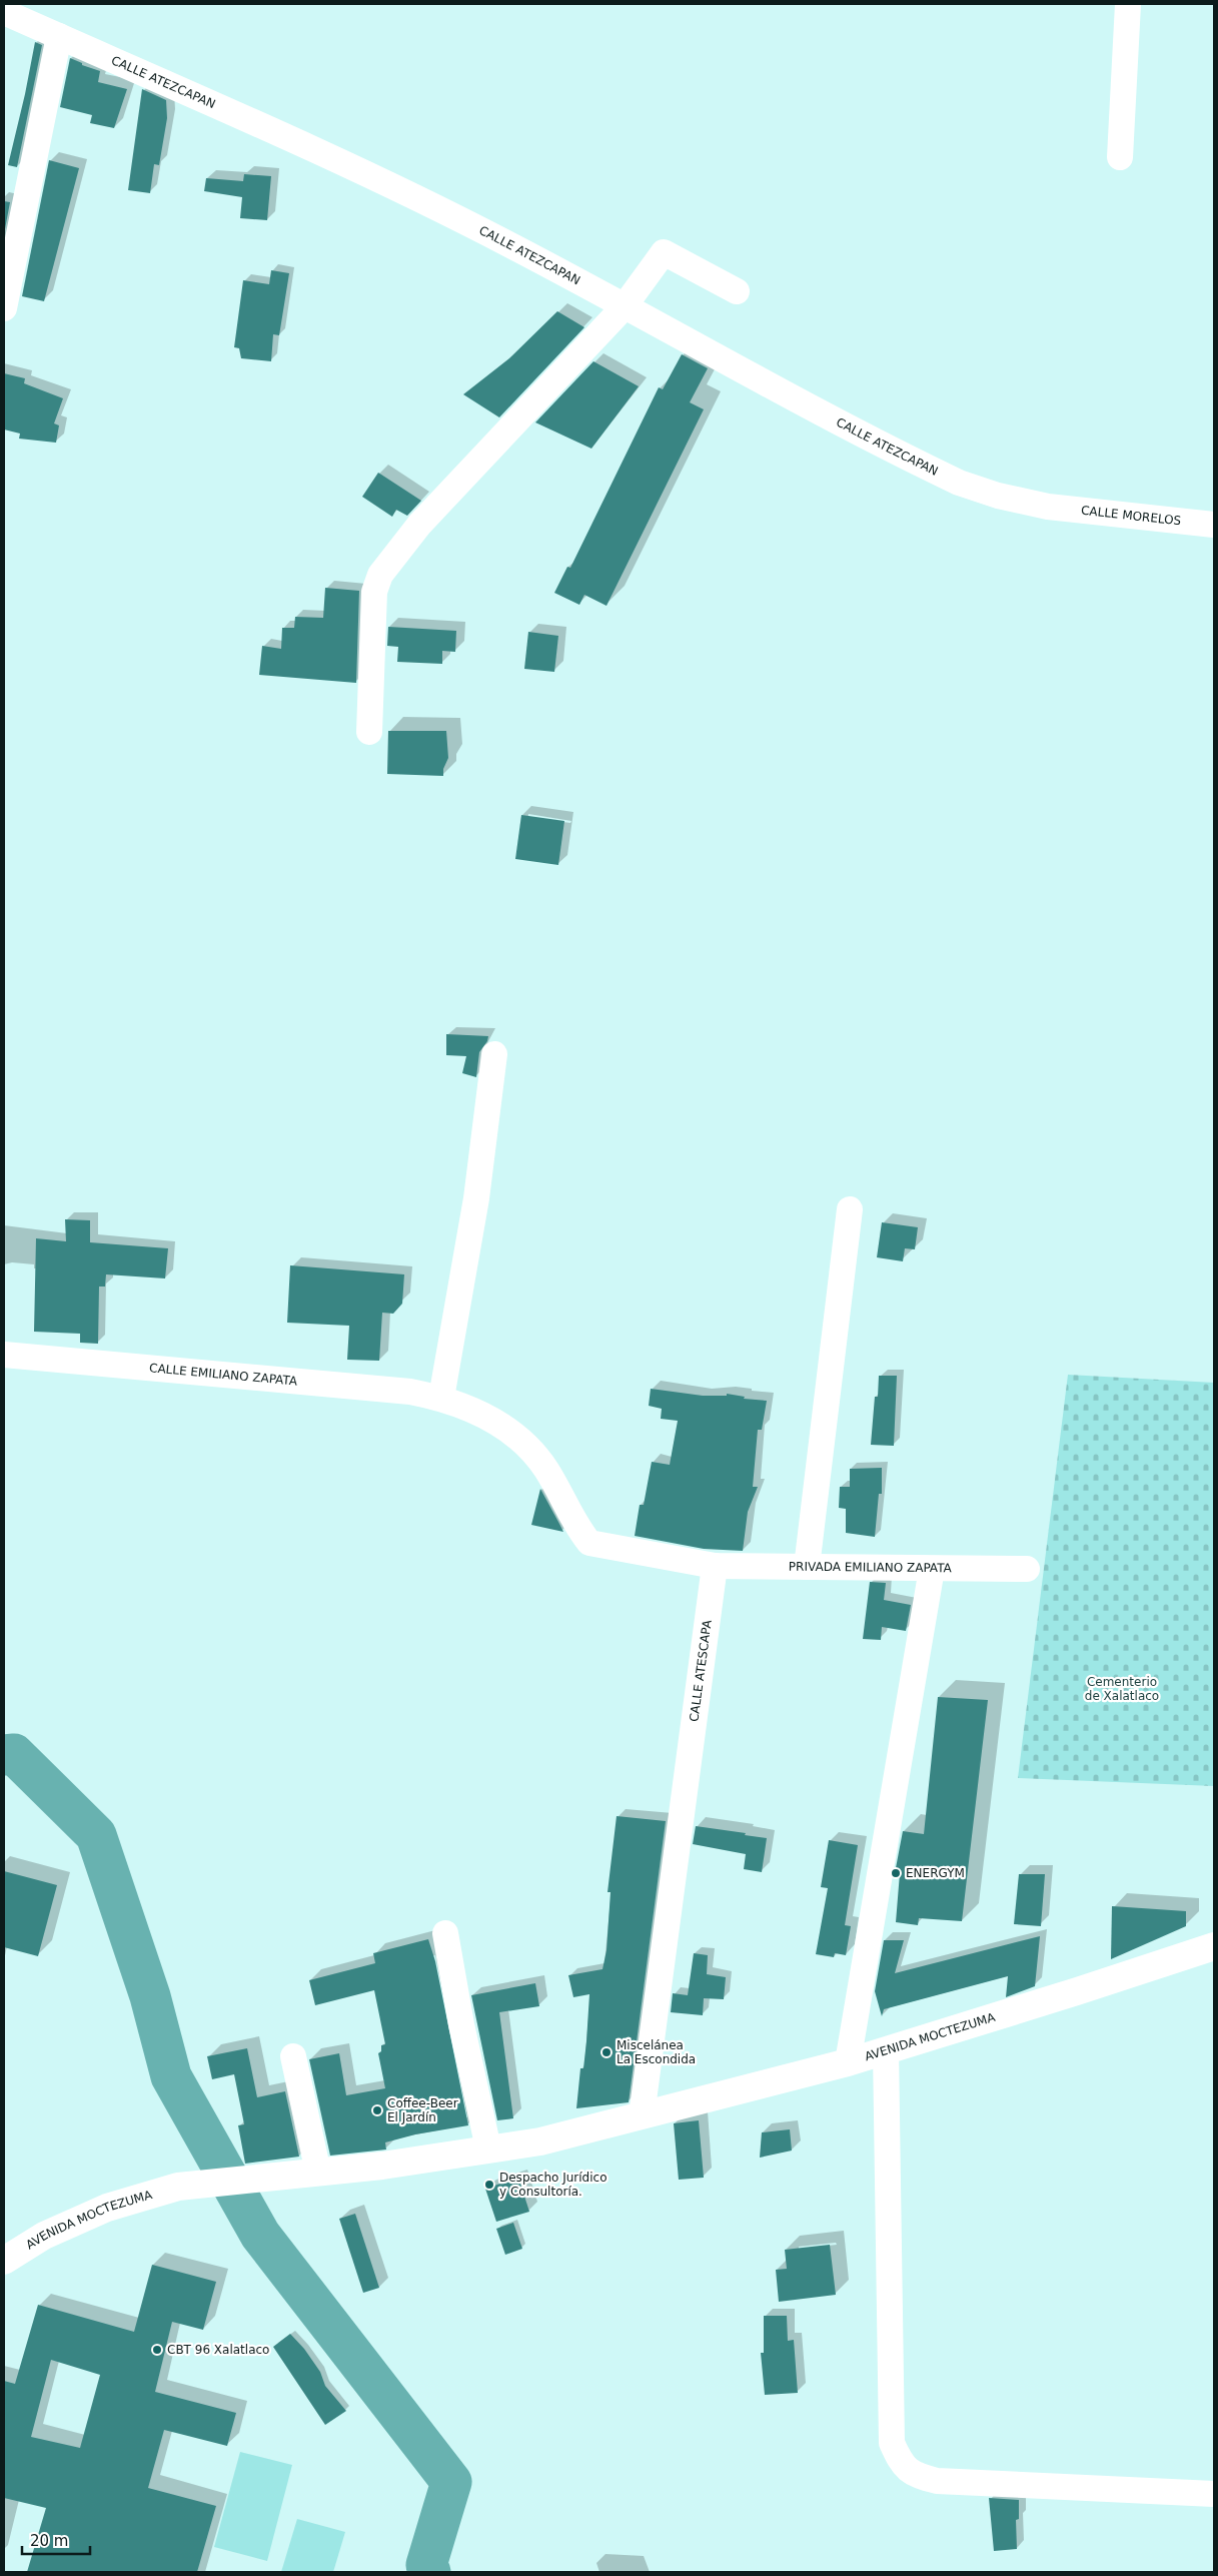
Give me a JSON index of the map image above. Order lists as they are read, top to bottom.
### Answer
{
  "streets": {
    "main road": ["AVENIDA MOCTEZUMA"],
    "street": [
      "CALLE ATEZCAPAN",
      "CALLE MORELOS",
      "CALLE EMILIANO ZAPATA",
      "PRIVADA EMILIANO ZAPATA",
      "CALLE ATESCAPA"
    ]
  },
  "crossings": [
    ["CALLE ATEZCAPAN", "CALLE MORELOS"],
    ["PRIVADA EMILIANO ZAPATA", "CALLE ATESCAPA"],
    ["CALLE ATESCAPA", "AVENIDA MOCTEZUMA"]
  ],
  "parks": ["Cementerio de Xalatlaco"],
  "places": [
    "ENERGYM",
    "Miscelánea La Escondida",
    "Coffee-Beer El Jardín",
    "Despacho Jurídico y Consultoría.",
    "CBT 96 Xalatlaco"
  ],
  "scale_bar": "20 m"
}
